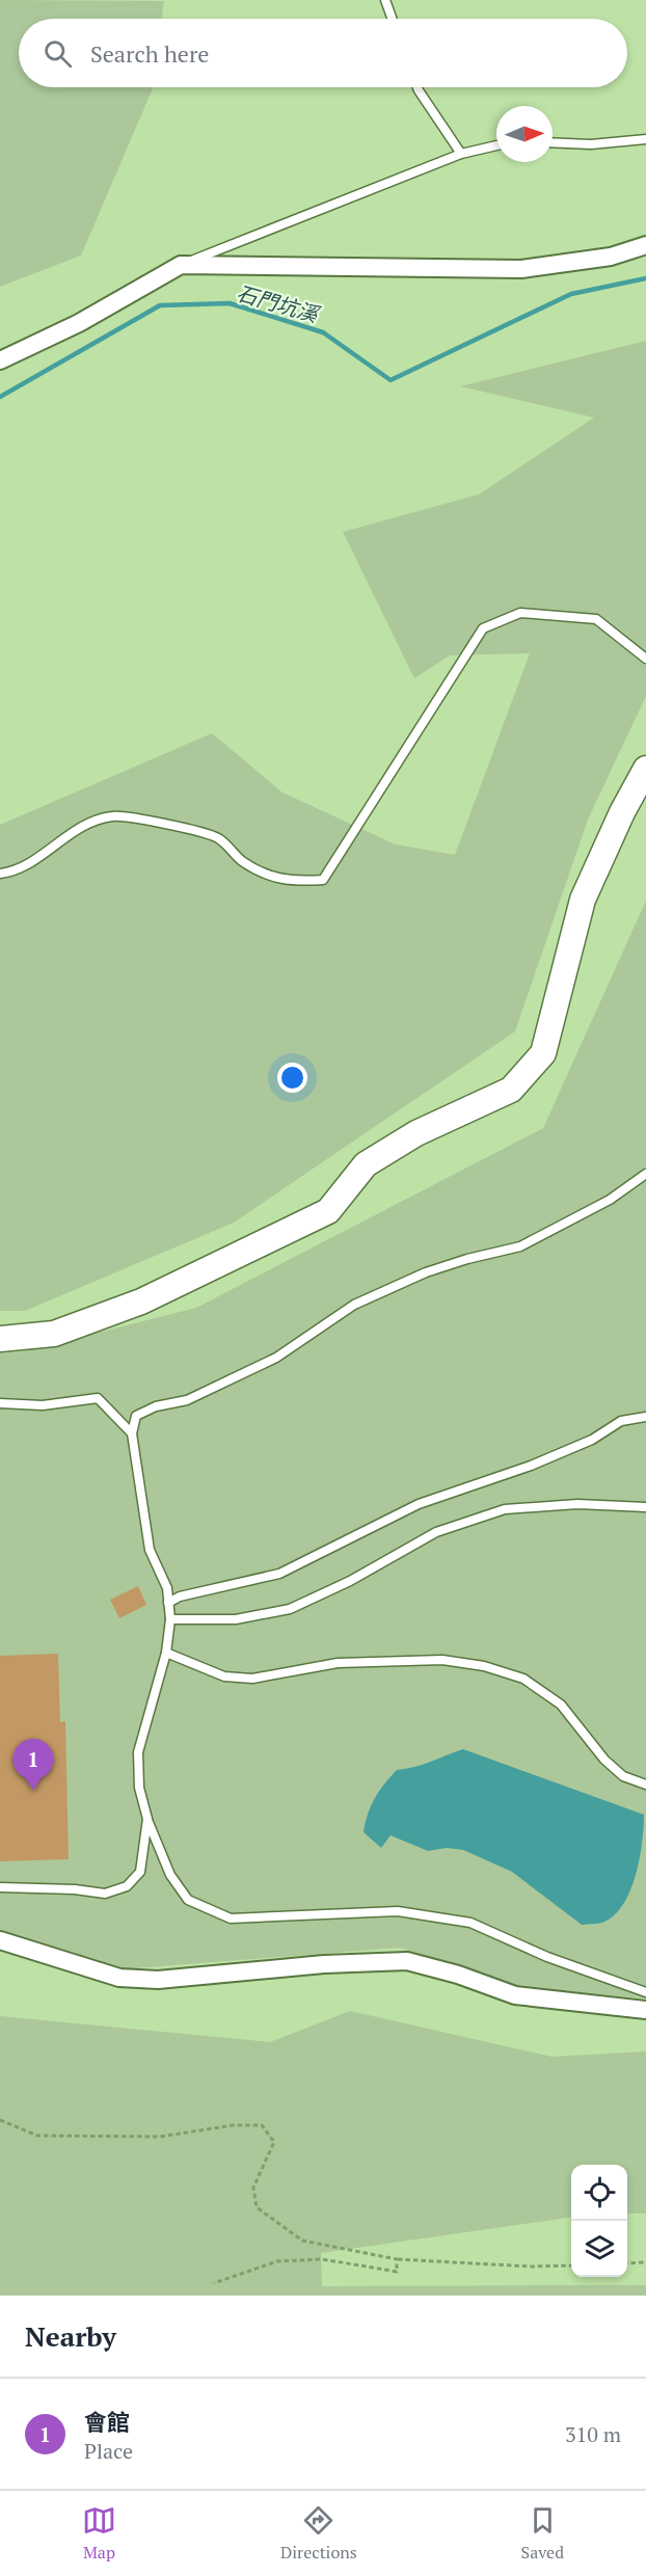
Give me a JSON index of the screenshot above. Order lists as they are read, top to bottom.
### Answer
{
  "water": ["石門坑溪"],
  "north": "right",
  "page": {
    "search": "Search here",
    "pins": "1",
    "heading": "Nearby",
    "list": [
      {
        "mark": "1",
        "name": "會館",
        "note": "Place",
        "value": "310 m"
      }
    ],
    "nav": ["Map", "Directions", "Saved"]
  }
}
